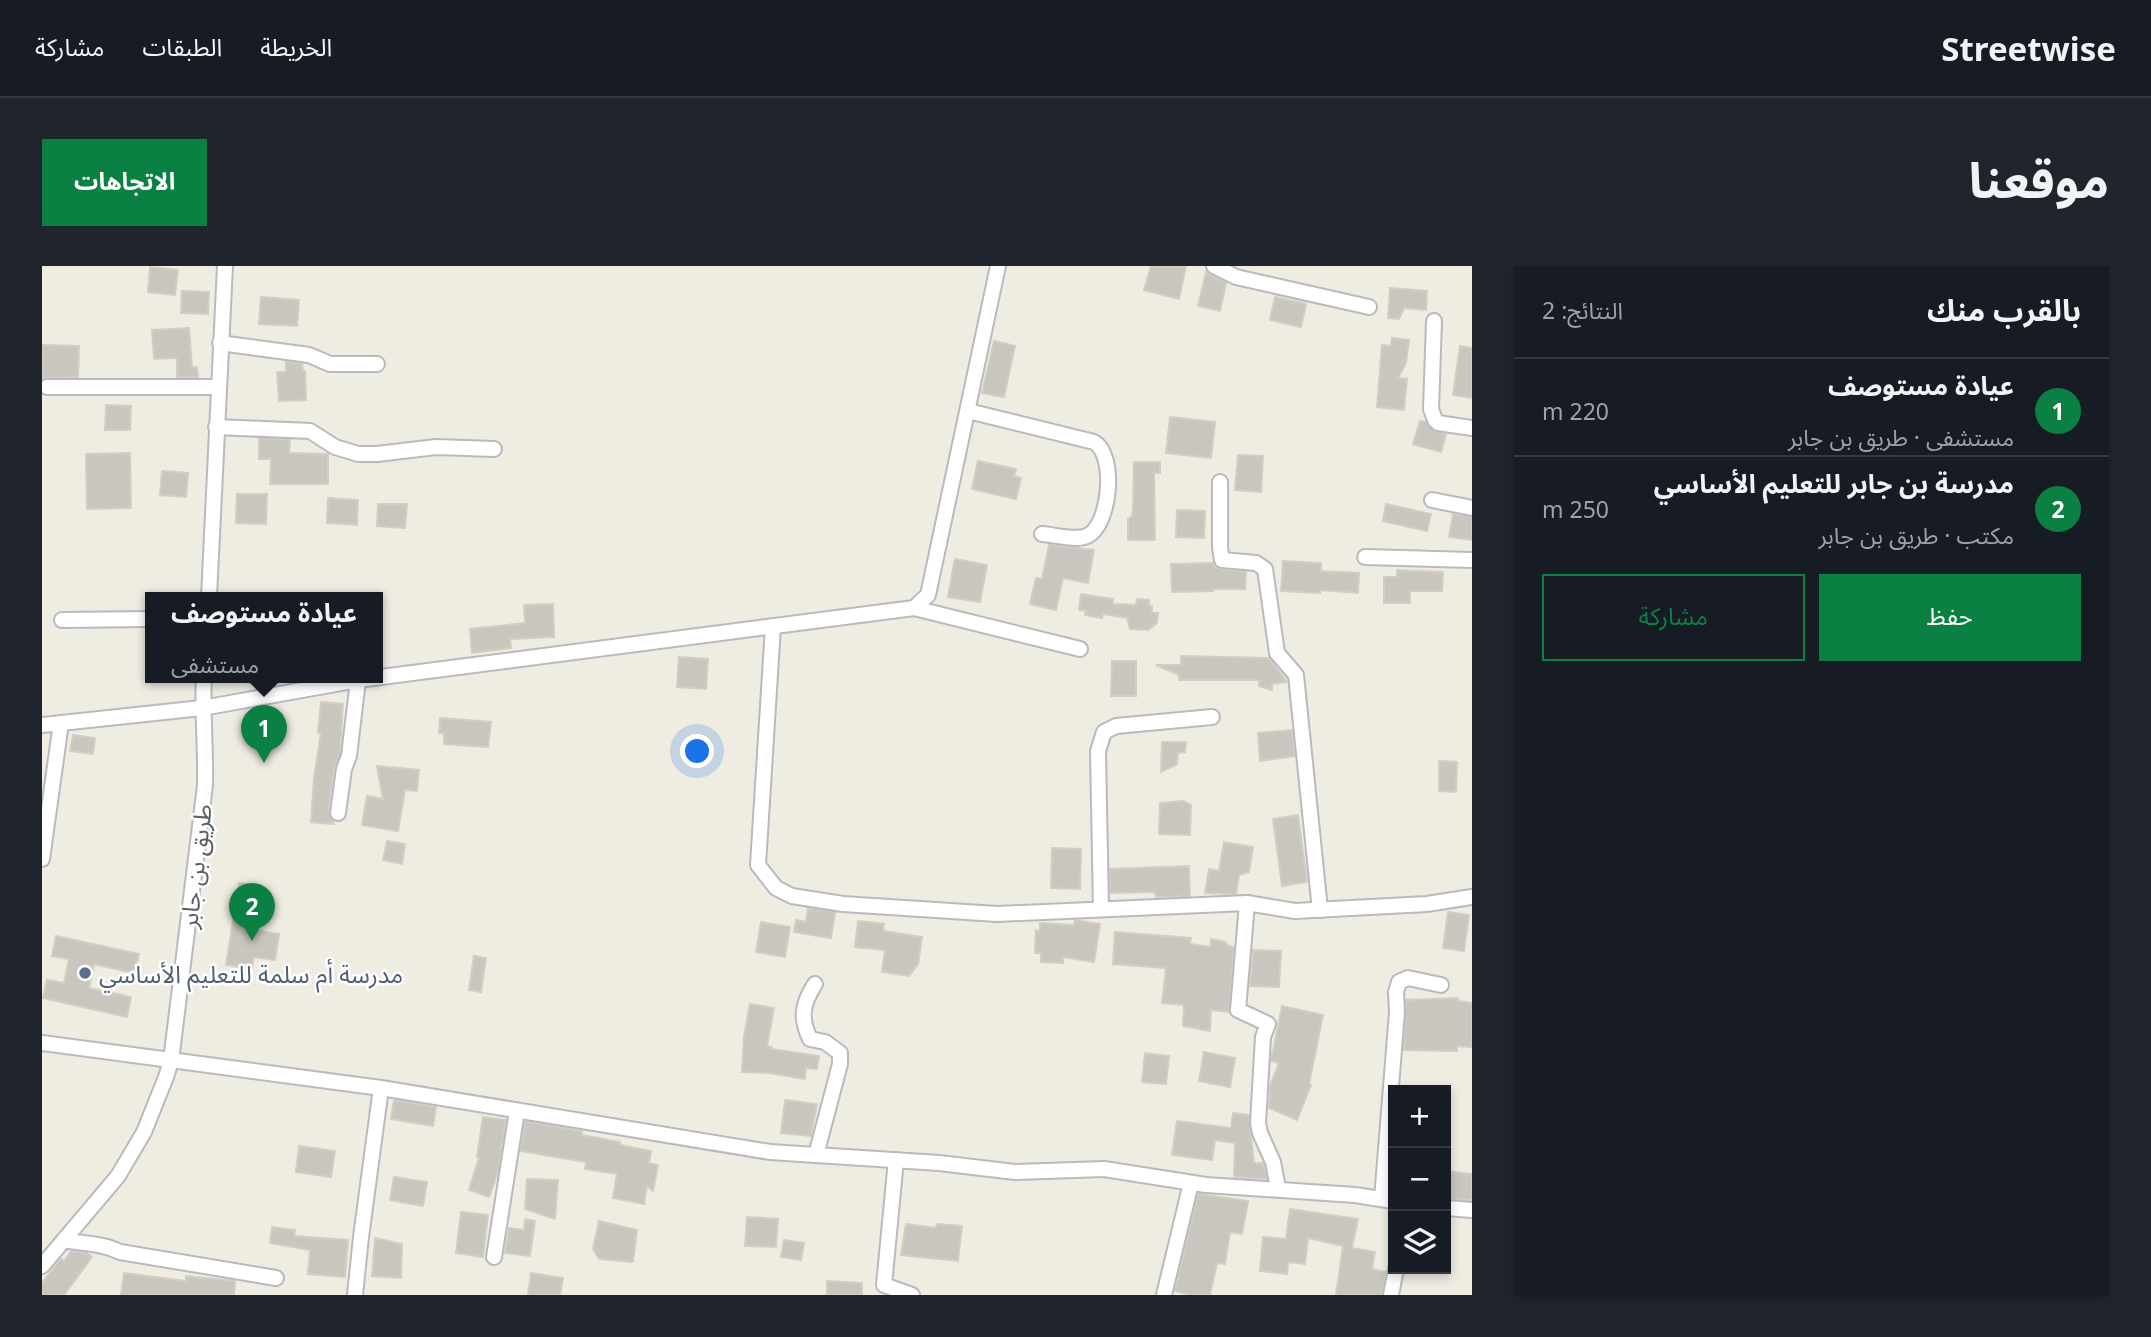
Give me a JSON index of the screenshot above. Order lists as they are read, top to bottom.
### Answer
{
  "streets": {
    "street": ["طريق بن جابر"]
  },
  "places": ["مدرسة أم سلمة للتعليم الأساسي"],
  "page": {
    "header": "Streetwise",
    "nav": ["الخريطة", "الطبقات", "مشاركة"],
    "title": "موقعنا",
    "buttons": [
      "الاتجاهات",
      ["حفظ", "مشاركة"]
    ],
    "heading": ["بالقرب منك", "النتائج: 2"],
    "list": [
      {
        "mark": "1",
        "name": "عيادة مستوصف",
        "note": "مستشفى · طريق بن جابر",
        "value": "220 m"
      },
      {
        "mark": "2",
        "name": "مدرسة بن جابر للتعليم الأساسي",
        "note": "مكتب · طريق بن جابر",
        "value": "250 m"
      }
    ],
    "popup": ["عيادة مستوصف", "مستشفى"],
    "pins": ["1", "2"],
    "map_buttons": ["+", "−"]
  }
}
